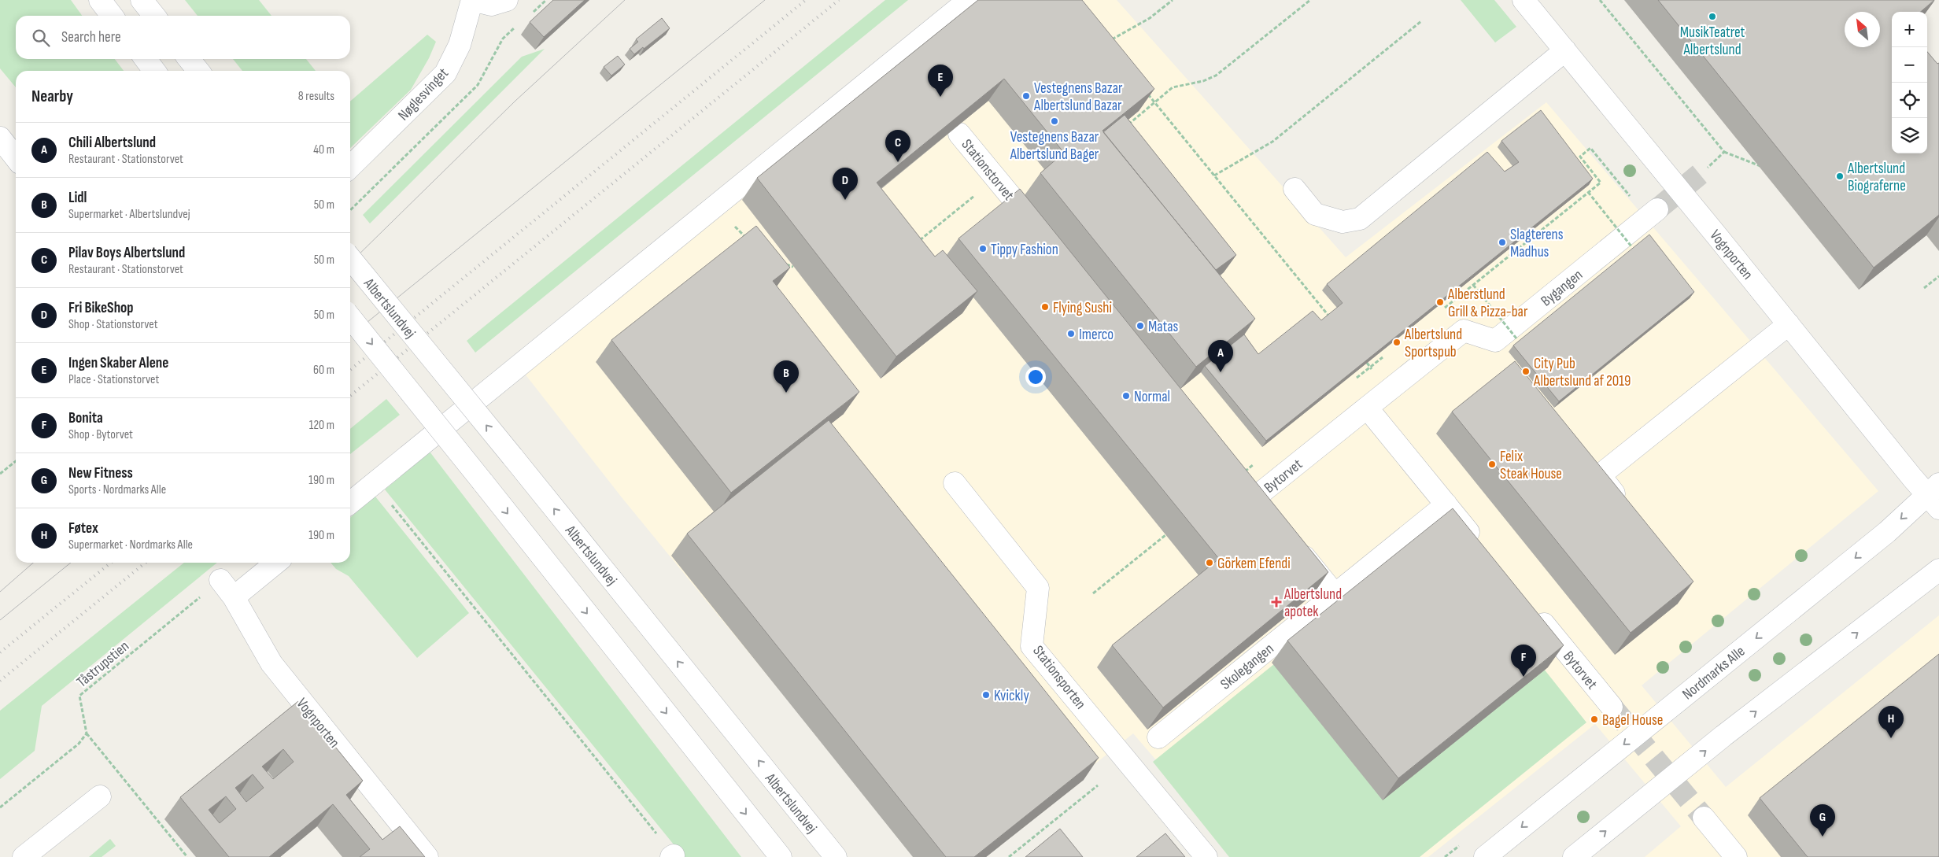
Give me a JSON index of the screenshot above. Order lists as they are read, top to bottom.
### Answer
{
  "streets": {
    "street": [
      "Nøglesvinget",
      "Stationstorvet",
      "Vognporten",
      "Bygangen",
      "Albertslundvej",
      "Bytorvet",
      "Skolegangen",
      "Nordmarks Alle",
      "Stationsporten"
    ],
    "path": ["Tåstrupstien"]
  },
  "crossings": [
    ["Vognporten", "Tåstrupstien"],
    ["Vognporten", "Nordmarks Alle"],
    ["Bygangen", "Bytorvet"]
  ],
  "places": {
    "other": [
      "MusikTeatret Albertslund",
      "Vestegnens Bazar Albertslund Bazar",
      "Vestegnens Bazar Albertslund Bager",
      "Albertslund Biograferne",
      "Slagterens Madhus",
      "Tippy Fashion",
      "Alberstlund Grill & Pizza-bar",
      "Flying Sushi",
      "Matas",
      "Imerco",
      "Albertslund Sportspub",
      "City Pub Albertslund af 2019",
      "Normal",
      "Felix Steak House",
      "Görkem Efendi",
      "Kvickly",
      "Bagel House"
    ],
    "health": ["Albertslund apotek"]
  },
  "north": "top left",
  "page": {
    "map_buttons": ["+", "−"],
    "search": "Search here",
    "pins": [
      "E",
      "C",
      "D",
      "A",
      "B",
      "F",
      "H",
      "G"
    ],
    "heading": ["Nearby", "8 results"],
    "list": [
      {
        "mark": "A",
        "name": "Chili Albertslund",
        "note": "Restaurant · Stationstorvet",
        "value": "40 m"
      },
      {
        "mark": "B",
        "name": "Lidl",
        "note": "Supermarket · Albertslundvej",
        "value": "50 m"
      },
      {
        "mark": "C",
        "name": "Pilav Boys Albertslund",
        "note": "Restaurant · Stationstorvet",
        "value": "50 m"
      },
      {
        "mark": "D",
        "name": "Fri BikeShop",
        "note": "Shop · Stationstorvet",
        "value": "50 m"
      },
      {
        "mark": "E",
        "name": "Ingen Skaber Alene",
        "note": "Place · Stationstorvet",
        "value": "60 m"
      },
      {
        "mark": "F",
        "name": "Bonita",
        "note": "Shop · Bytorvet",
        "value": "120 m"
      },
      {
        "mark": "G",
        "name": "New Fitness",
        "note": "Sports · Nordmarks Alle",
        "value": "190 m"
      },
      {
        "mark": "H",
        "name": "Føtex",
        "note": "Supermarket · Nordmarks Alle",
        "value": "190 m"
      }
    ]
  }
}
